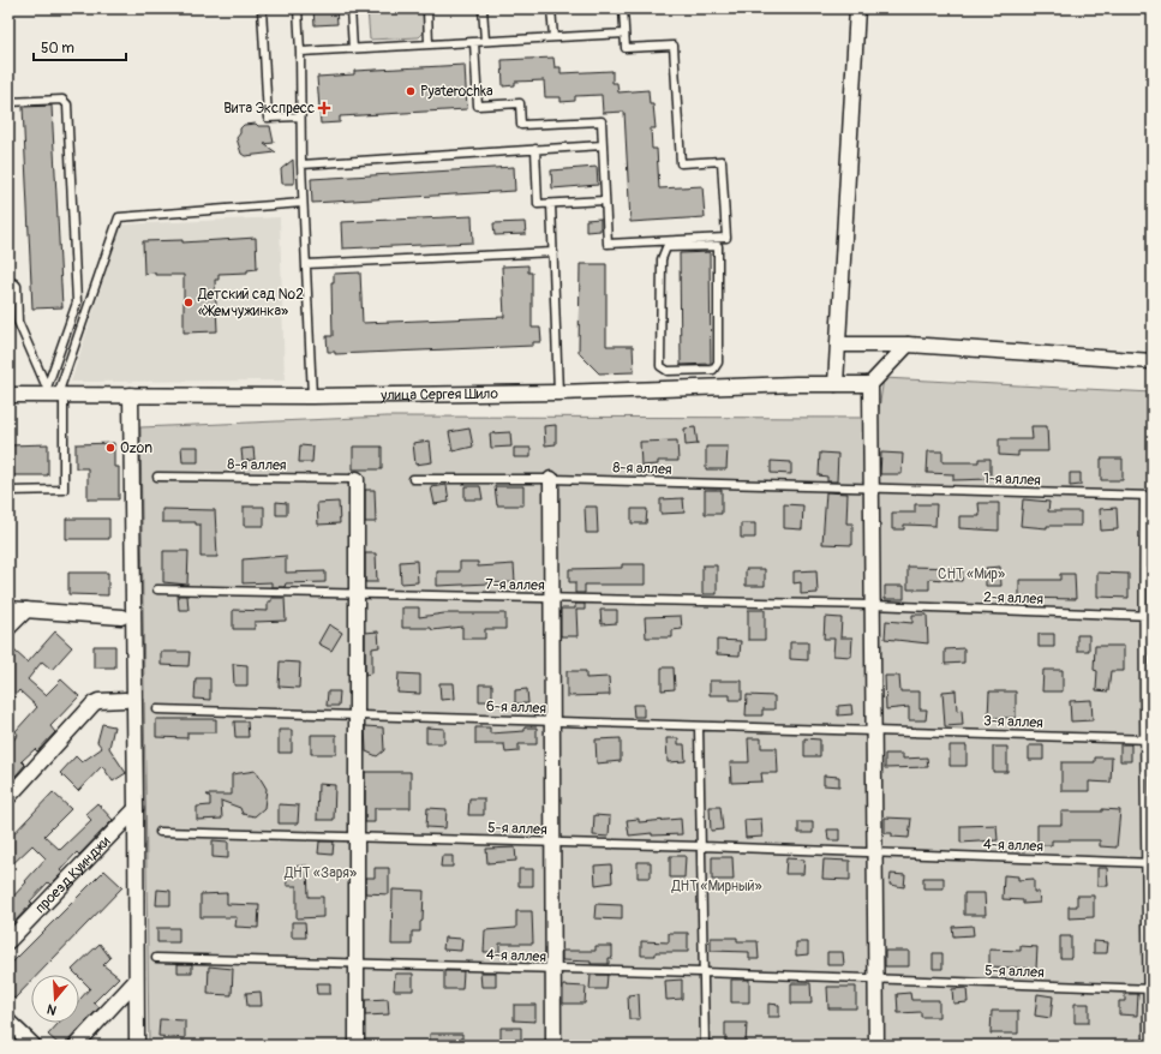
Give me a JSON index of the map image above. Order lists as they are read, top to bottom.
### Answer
{
  "streets": {
    "street": ["улица Сергея Шило", "проезд Куинджи"],
    "lane": [
      "8-я аллея",
      "1-я аллея",
      "7-я аллея",
      "2-я аллея",
      "6-я аллея",
      "3-я аллея",
      "5-я аллея",
      "4-я аллея"
    ]
  },
  "crossings": [
    ["8-я аллея", "1-я аллея"],
    ["7-я аллея", "2-я аллея"],
    ["6-я аллея", "3-я аллея"],
    ["5-я аллея", "4-я аллея"]
  ],
  "parks": ["СНТ «Мир»", "ДНТ «Заря»", "ДНТ «Мирный»"],
  "places": {
    "other": ["Pyaterochka", "Детский сад №2 «Жемчужинка»", "Ozon"],
    "health": ["Вита Экспресс"]
  },
  "scale_bar": "50 m",
  "north": "bottom"
}
